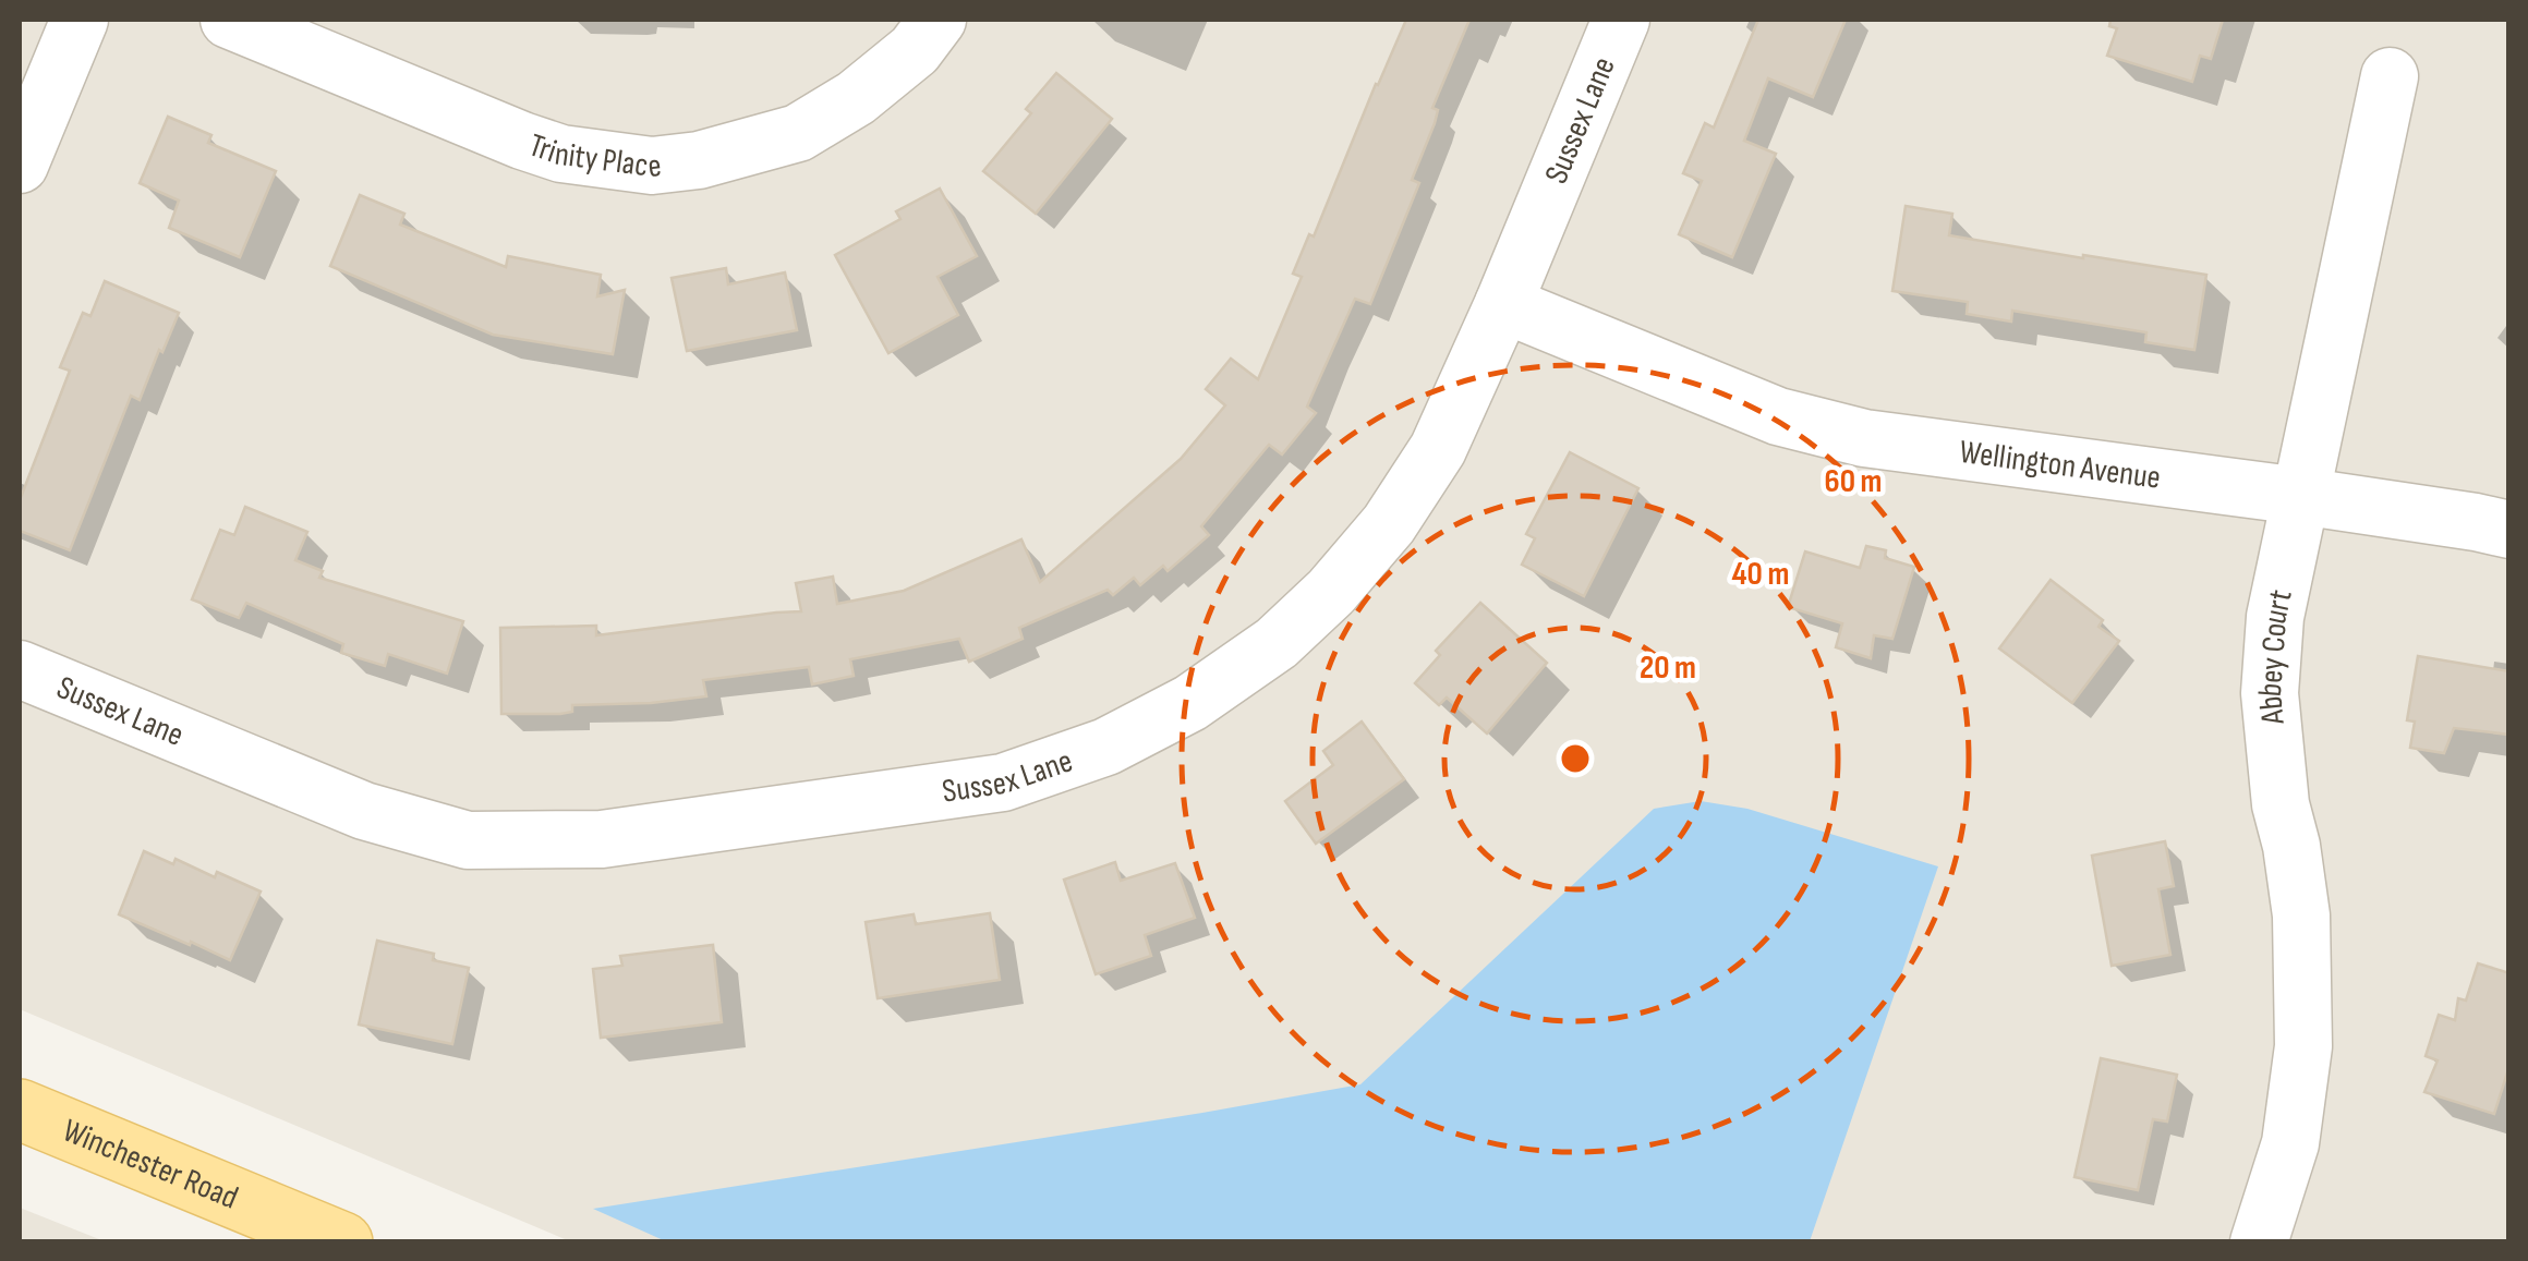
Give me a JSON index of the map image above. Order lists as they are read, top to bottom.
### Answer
{
  "streets": {
    "main road": ["Winchester Road"],
    "street": [
      "Sussex Lane",
      "Trinity Place",
      "Wellington Avenue",
      "Abbey Court"
    ]
  },
  "crossings": [
    ["Sussex Lane", "Wellington Avenue"],
    ["Wellington Avenue", "Abbey Court"]
  ],
  "rings": ["60 m", "40 m", "20 m"]
}
